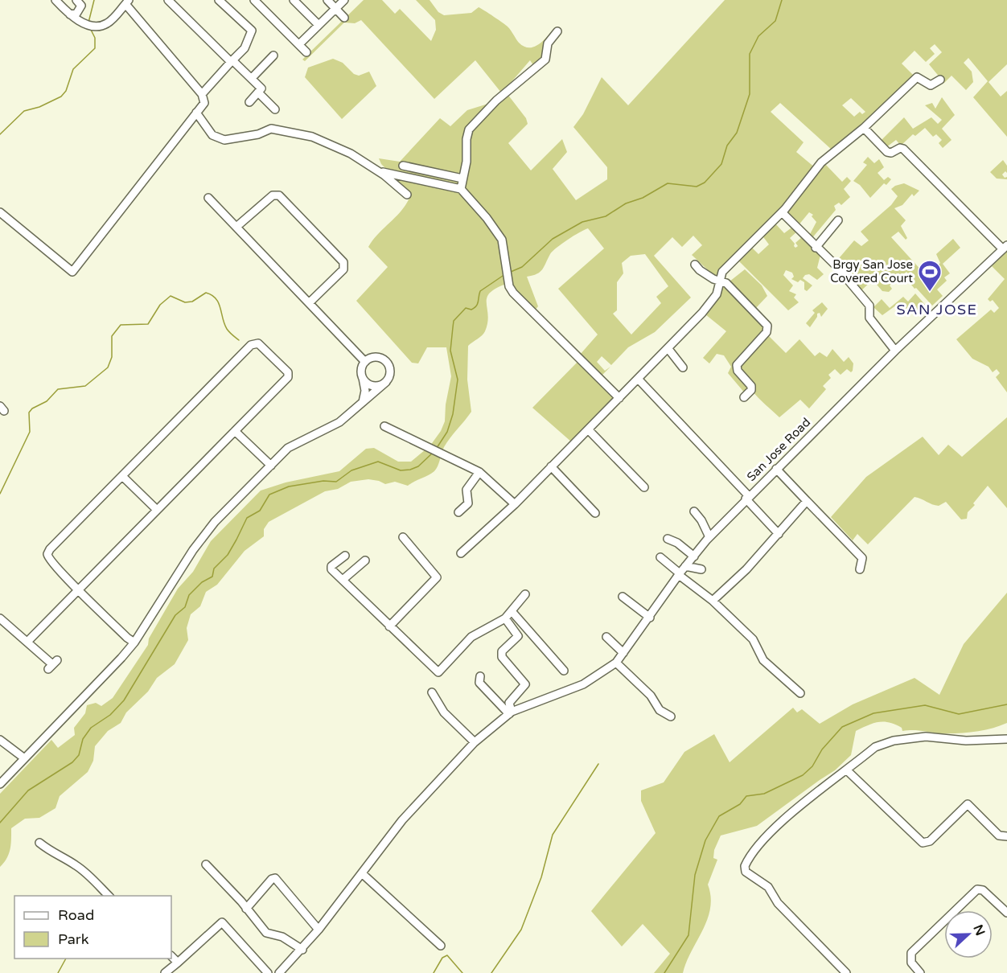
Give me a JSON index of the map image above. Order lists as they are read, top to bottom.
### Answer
{
  "streets": {
    "street": ["San Jose Road"]
  },
  "districts": ["SAN JOSE"],
  "places": {
    "sports": ["Brgy San Jose Covered Court"]
  },
  "legend": ["Road", "Park"],
  "north": "right"
}
